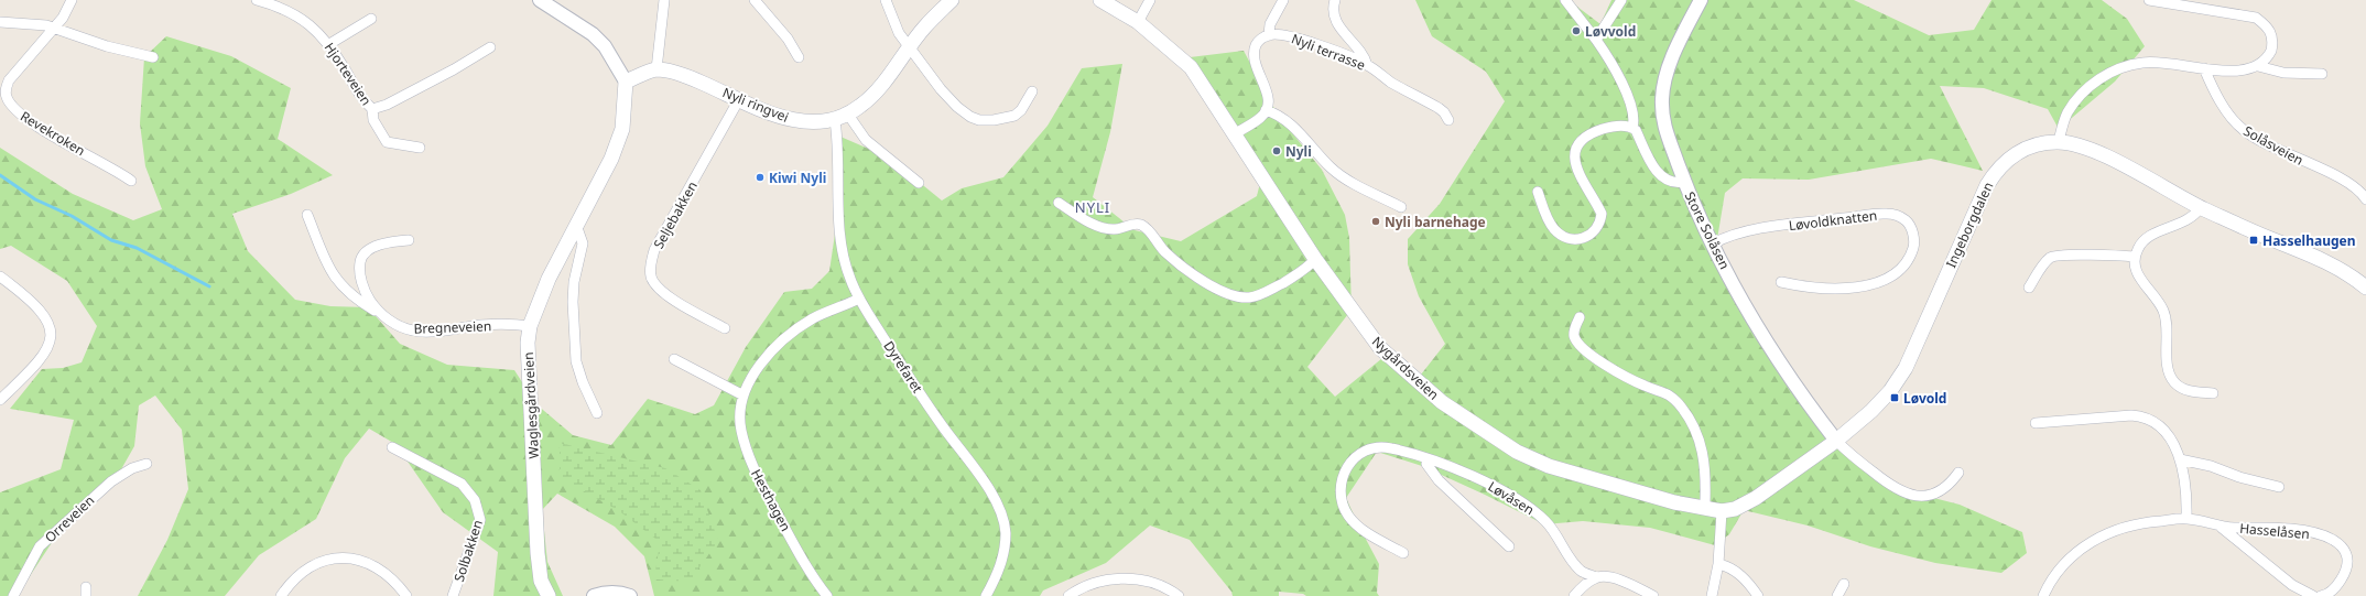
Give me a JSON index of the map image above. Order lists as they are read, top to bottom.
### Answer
{
  "streets": {
    "main road": [
      "Nyli ringvei",
      "Ingeborgdalen",
      "Nygårdsveien",
      "Waglesgårdveien"
    ],
    "street": [
      "Nyli terrasse",
      "Hjorteveien",
      "Revekroken",
      "Solåsveien",
      "Seljebakken",
      "Løvoldknatten",
      "Store Solåsen",
      "Bregneveien",
      "Dyrefaret",
      "Løvåsen",
      "Hesthagen",
      "Orreveien",
      "Hasselåsen",
      "Solbakken"
    ]
  },
  "crossings": [
    ["Nyli ringvei", "Seljebakken"],
    ["Nyli ringvei", "Dyrefaret"],
    ["Løvoldknatten", "Store Solåsen"],
    ["Ingeborgdalen", "Store Solåsen"],
    ["Ingeborgdalen", "Nygårdsveien"],
    ["Bregneveien", "Waglesgårdveien"],
    ["Dyrefaret", "Hesthagen"]
  ],
  "districts": ["NYLI"],
  "places": {
    "other": [
      "Løvvold",
      "Nyli",
      "Kiwi Nyli",
      "Nyli barnehage"
    ],
    "transit": ["Hasselhaugen", "Løvold"]
  }
}
